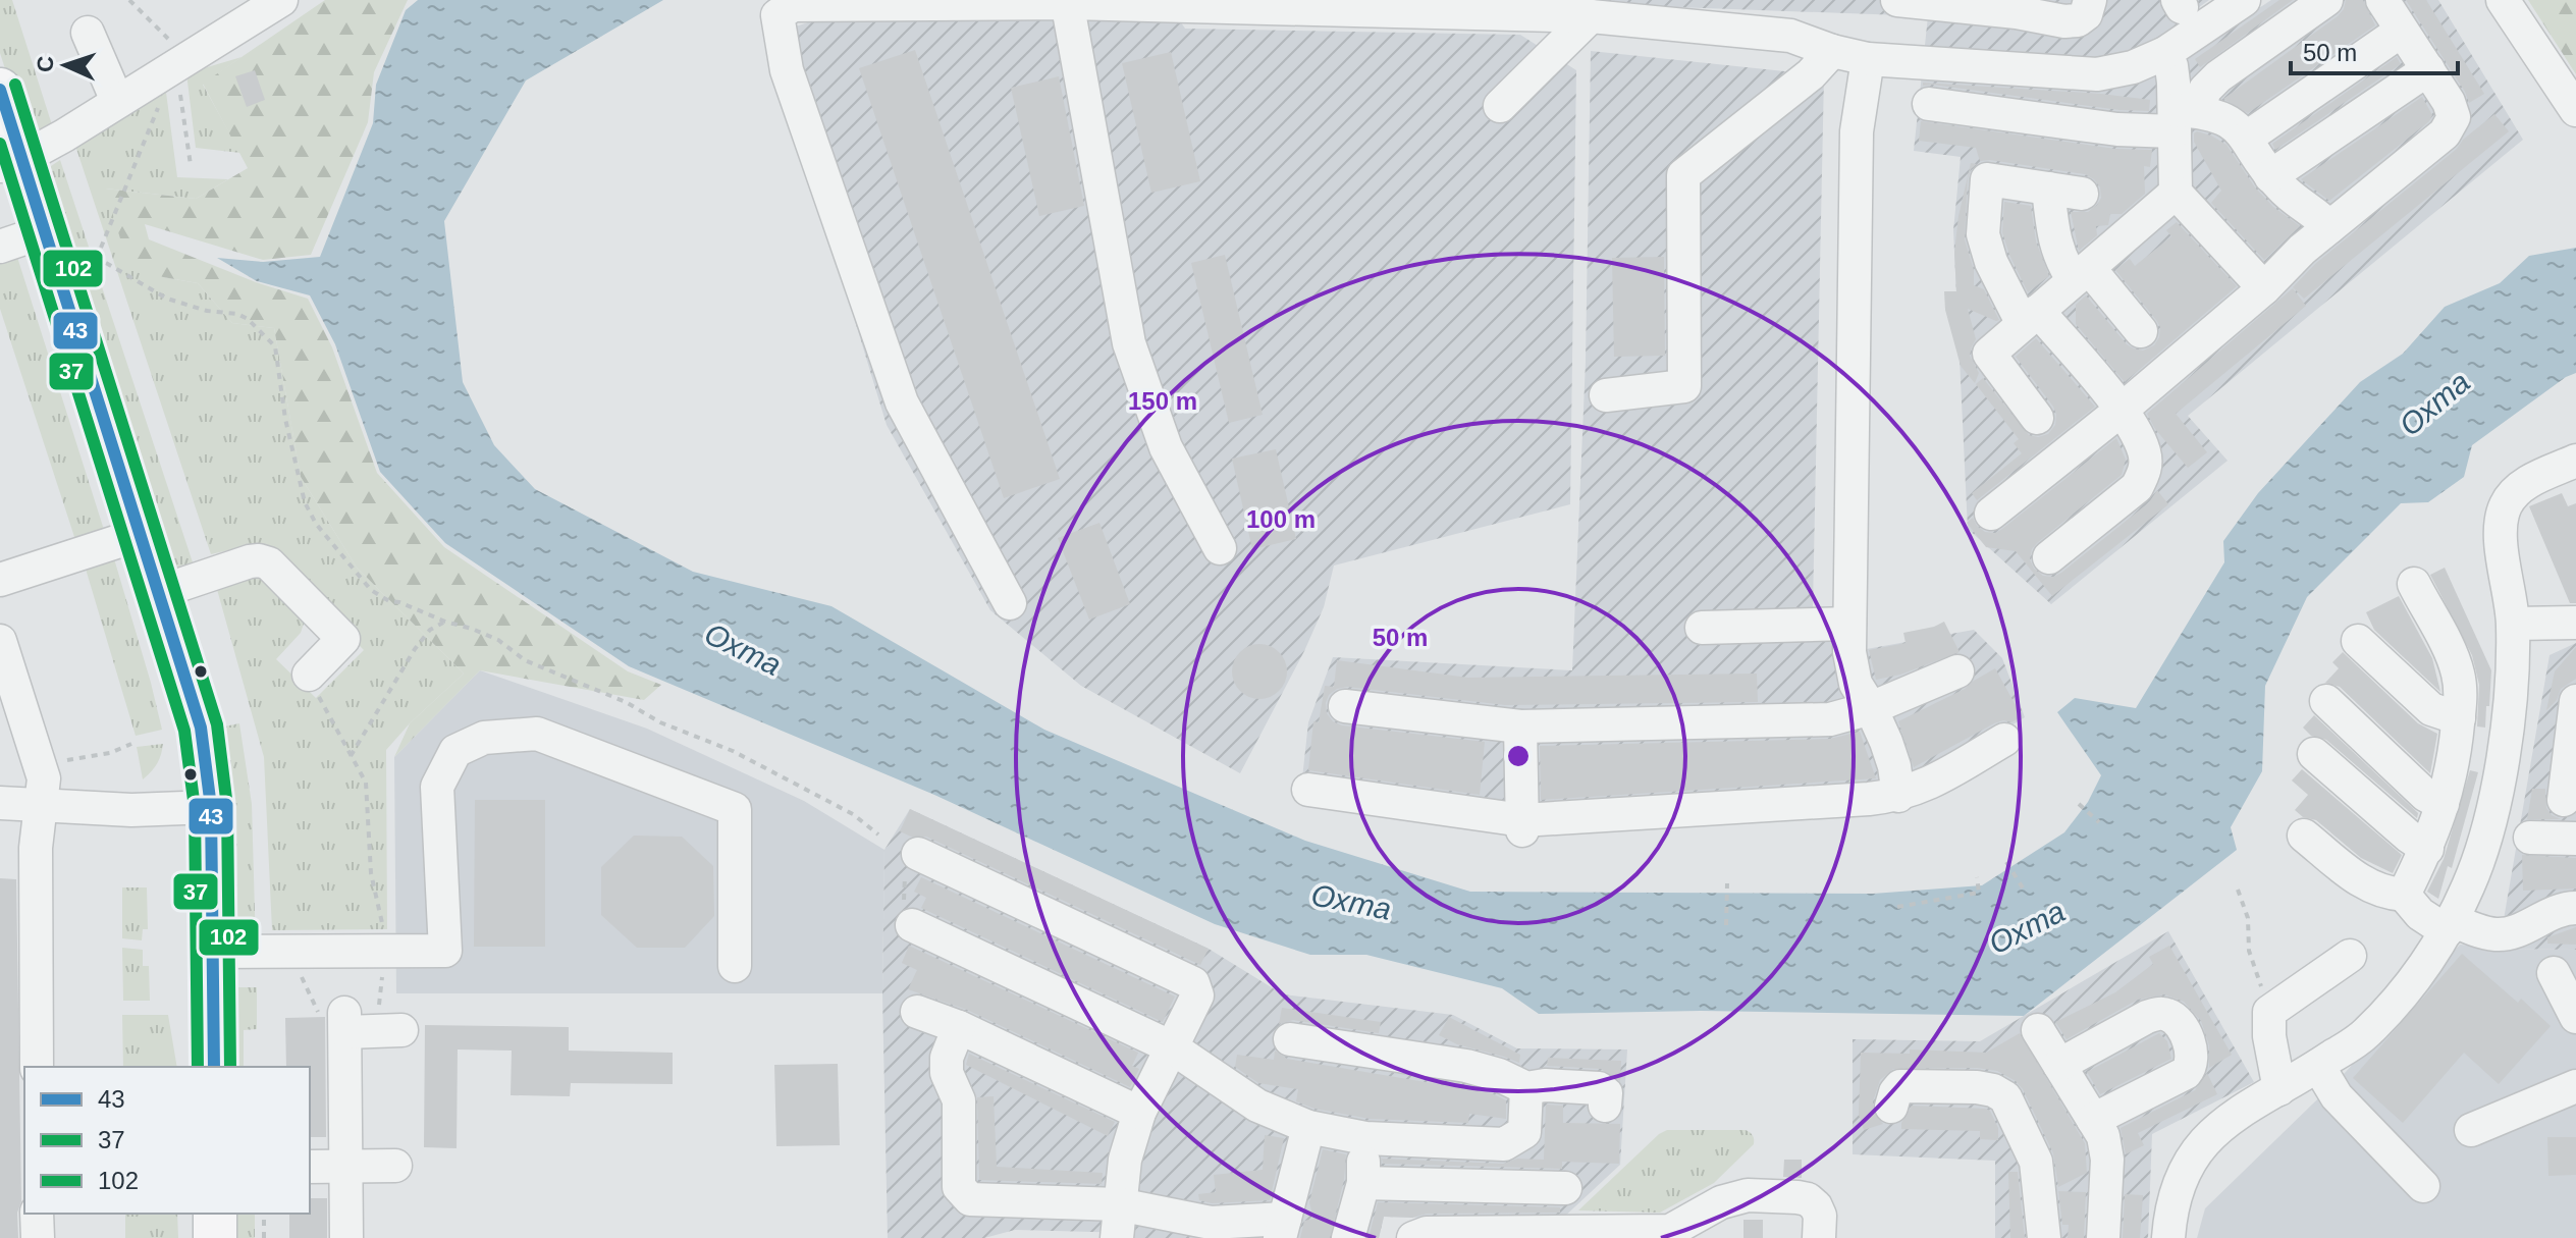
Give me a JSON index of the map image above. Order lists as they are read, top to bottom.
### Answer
{
  "water": ["Охта"],
  "lines": ["transit line 102", "transit line 43", "transit line 37"],
  "legend": ["43", "37", "102"],
  "scale_bar": "50 m",
  "north": "left",
  "rings": ["150 m", "100 m", "50 m"]
}
